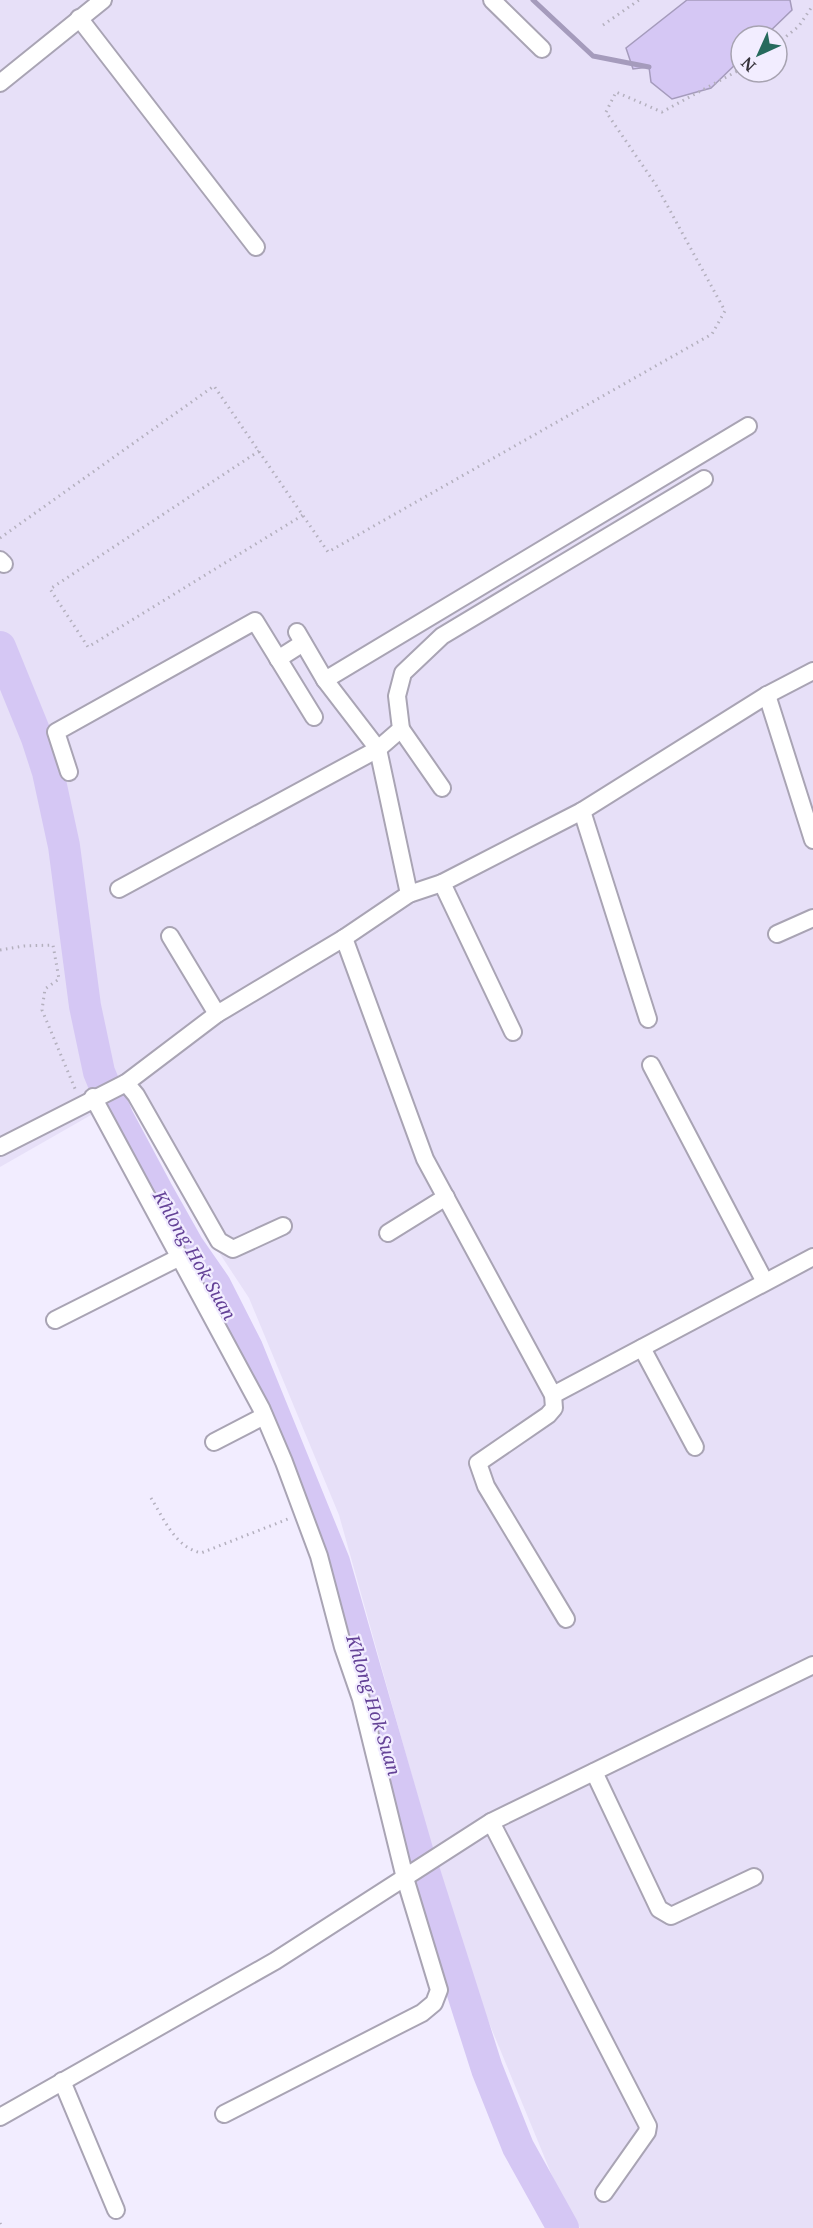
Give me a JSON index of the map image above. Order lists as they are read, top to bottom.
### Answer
{
  "water": ["Khlong Hok Suan"],
  "north": "bottom left"
}
